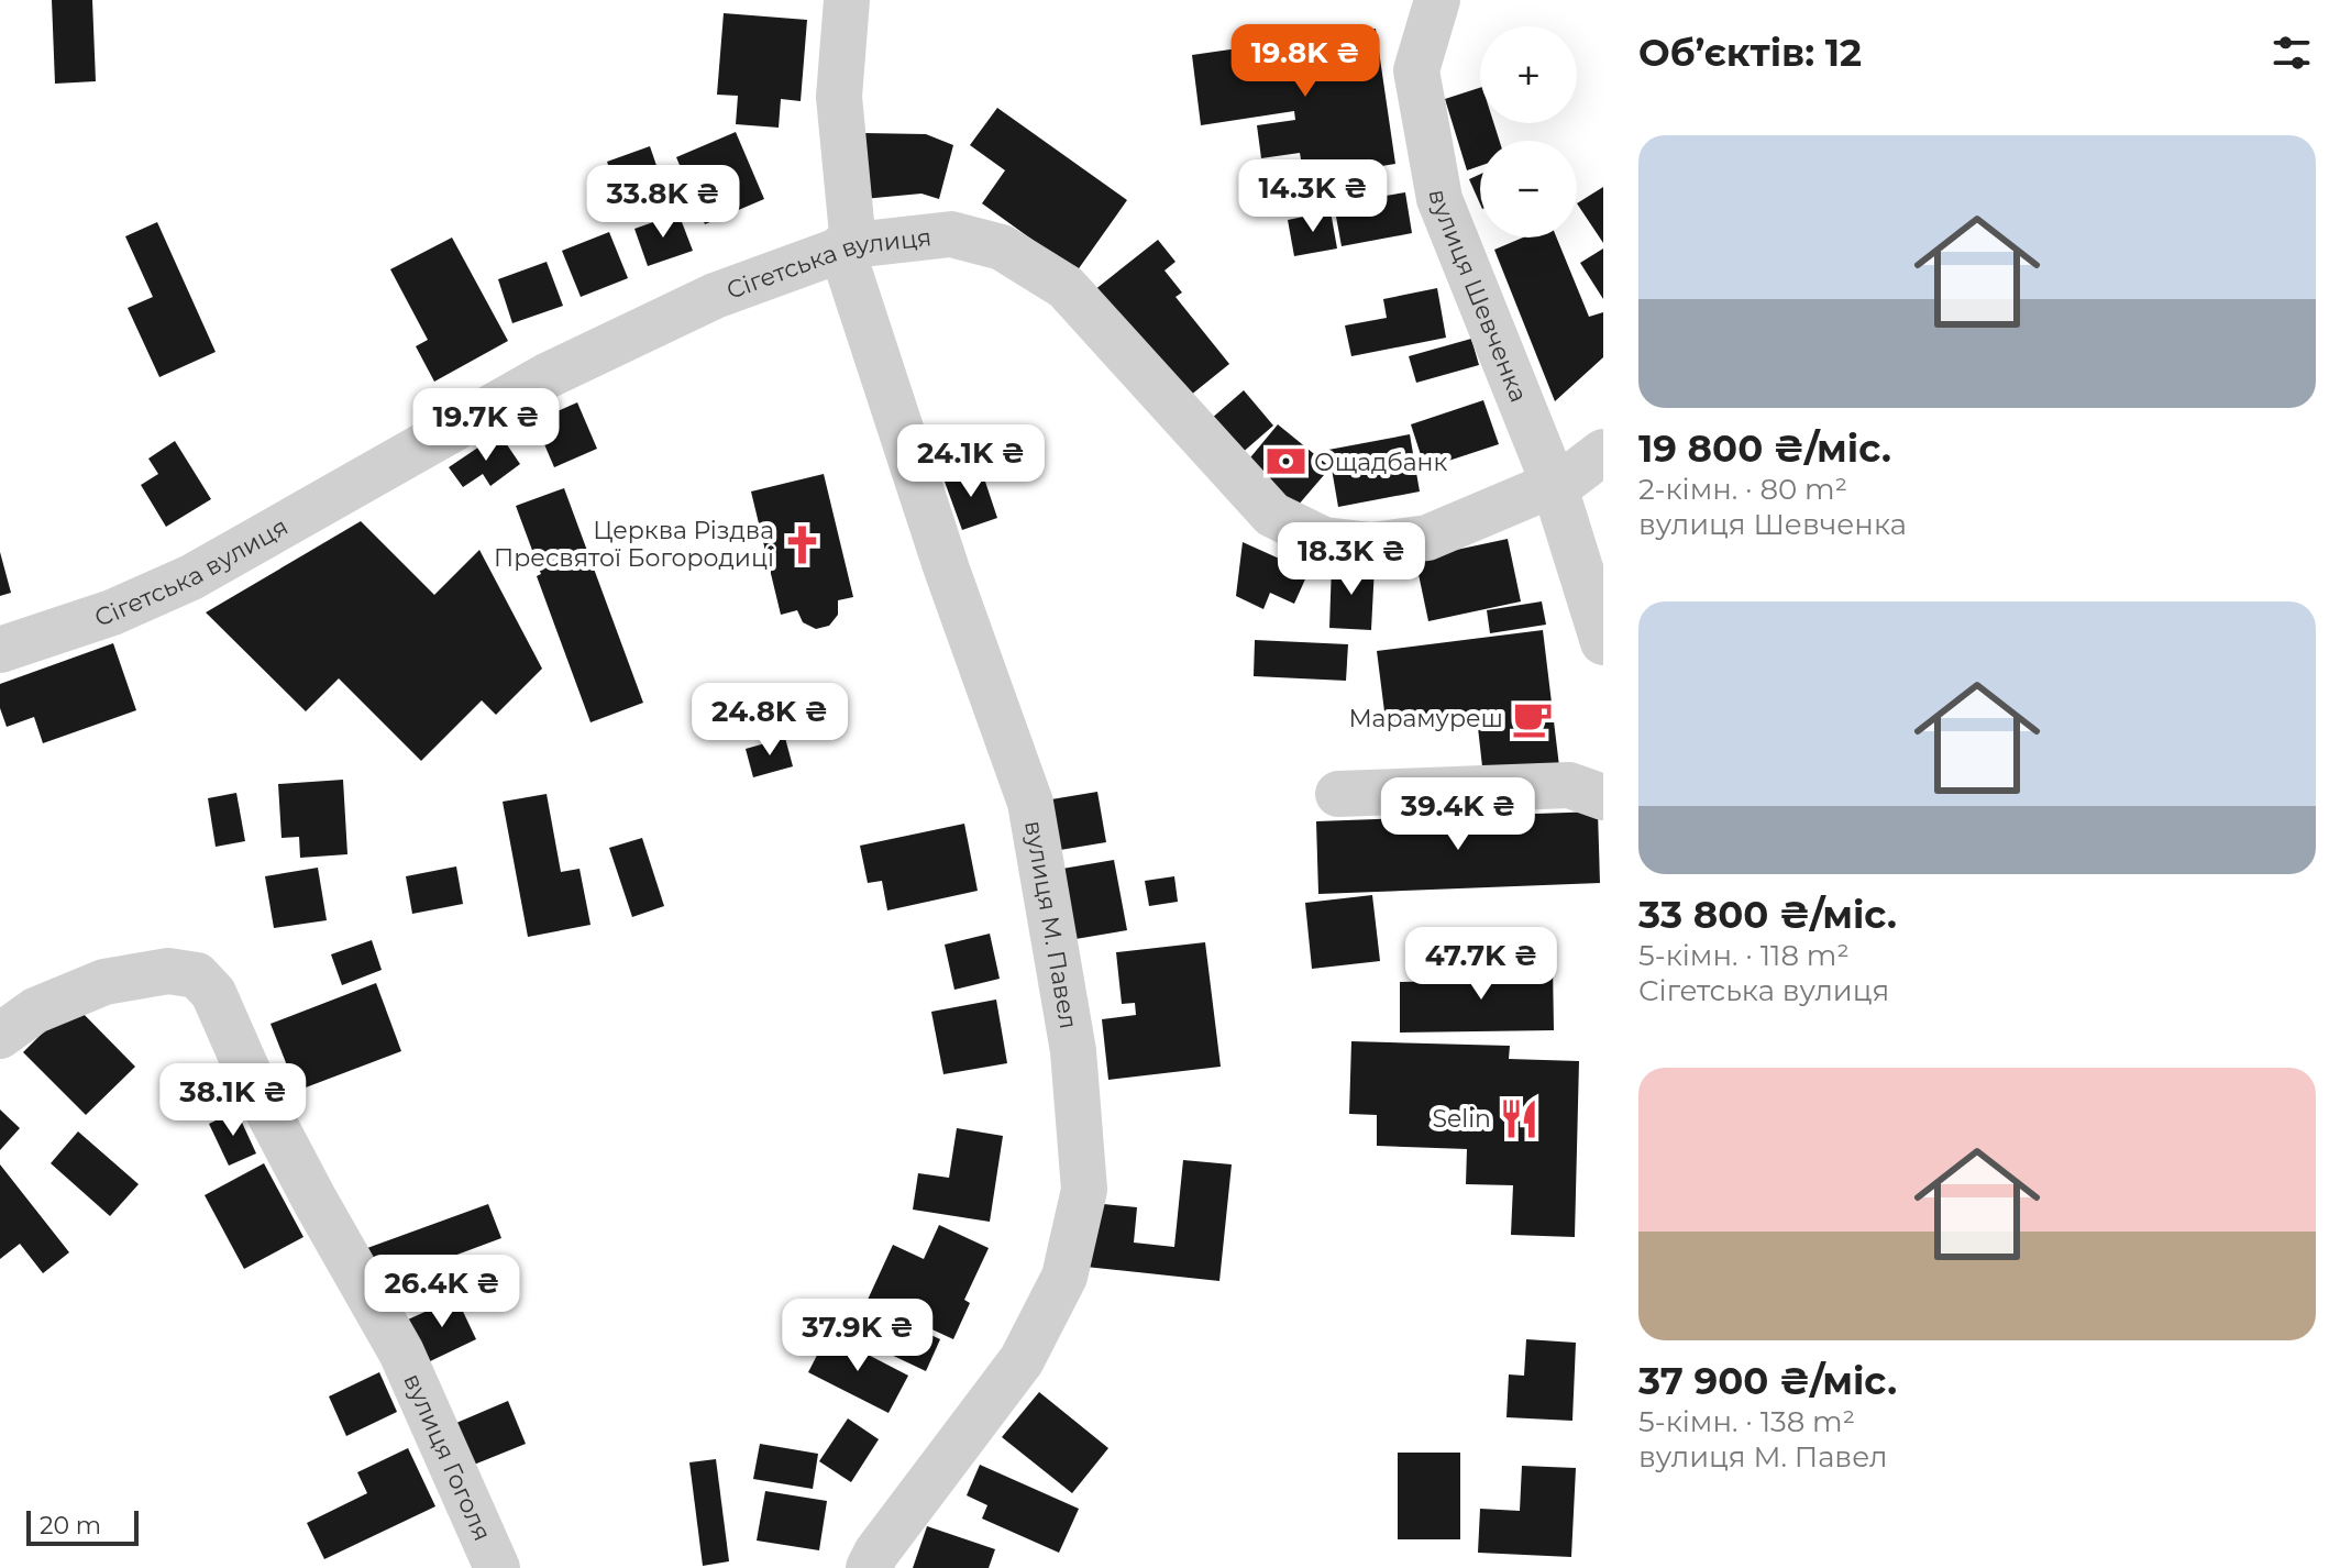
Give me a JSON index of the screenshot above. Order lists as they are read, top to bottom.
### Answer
{
  "streets": {
    "street": [
      "Сігетська вулиця",
      "вулиця Шевченка",
      "вулиця М. Павел",
      "вулиця Гоголя"
    ]
  },
  "crossings": [
    ["Сігетська вулиця", "вулиця Шевченка"],
    ["Сігетська вулиця", "вулиця М. Павел"]
  ],
  "places": {
    "bank": ["Ощадбанк"],
    "church": ["Церква Різдва Пресвятої Богородиці"],
    "cafe": ["Марамуреш"],
    "restaurant": ["Selin"]
  },
  "scale_bar": "20 m",
  "page": {
    "heading": "Об’єктів: 12",
    "price": [
      "19.8K ₴",
      "14.3K ₴",
      "33.8K ₴",
      "19.7K ₴",
      "24.1K ₴",
      "18.3K ₴",
      "24.8K ₴",
      "39.4K ₴",
      "47.7K ₴",
      "38.1K ₴",
      "26.4K ₴",
      "37.9K ₴"
    ],
    "map_buttons": ["+", "−"],
    "list": [
      {
        "name": "19 800 ₴/міс.",
        "note": "2-кімн. · 80 m² · вулиця Шевченка"
      },
      {
        "name": "33 800 ₴/міс.",
        "note": "5-кімн. · 118 m² · Сігетська вулиця"
      },
      {
        "name": "37 900 ₴/міс.",
        "note": "5-кімн. · 138 m² · вулиця М. Павел"
      }
    ],
    "scale": "20 m"
  }
}
